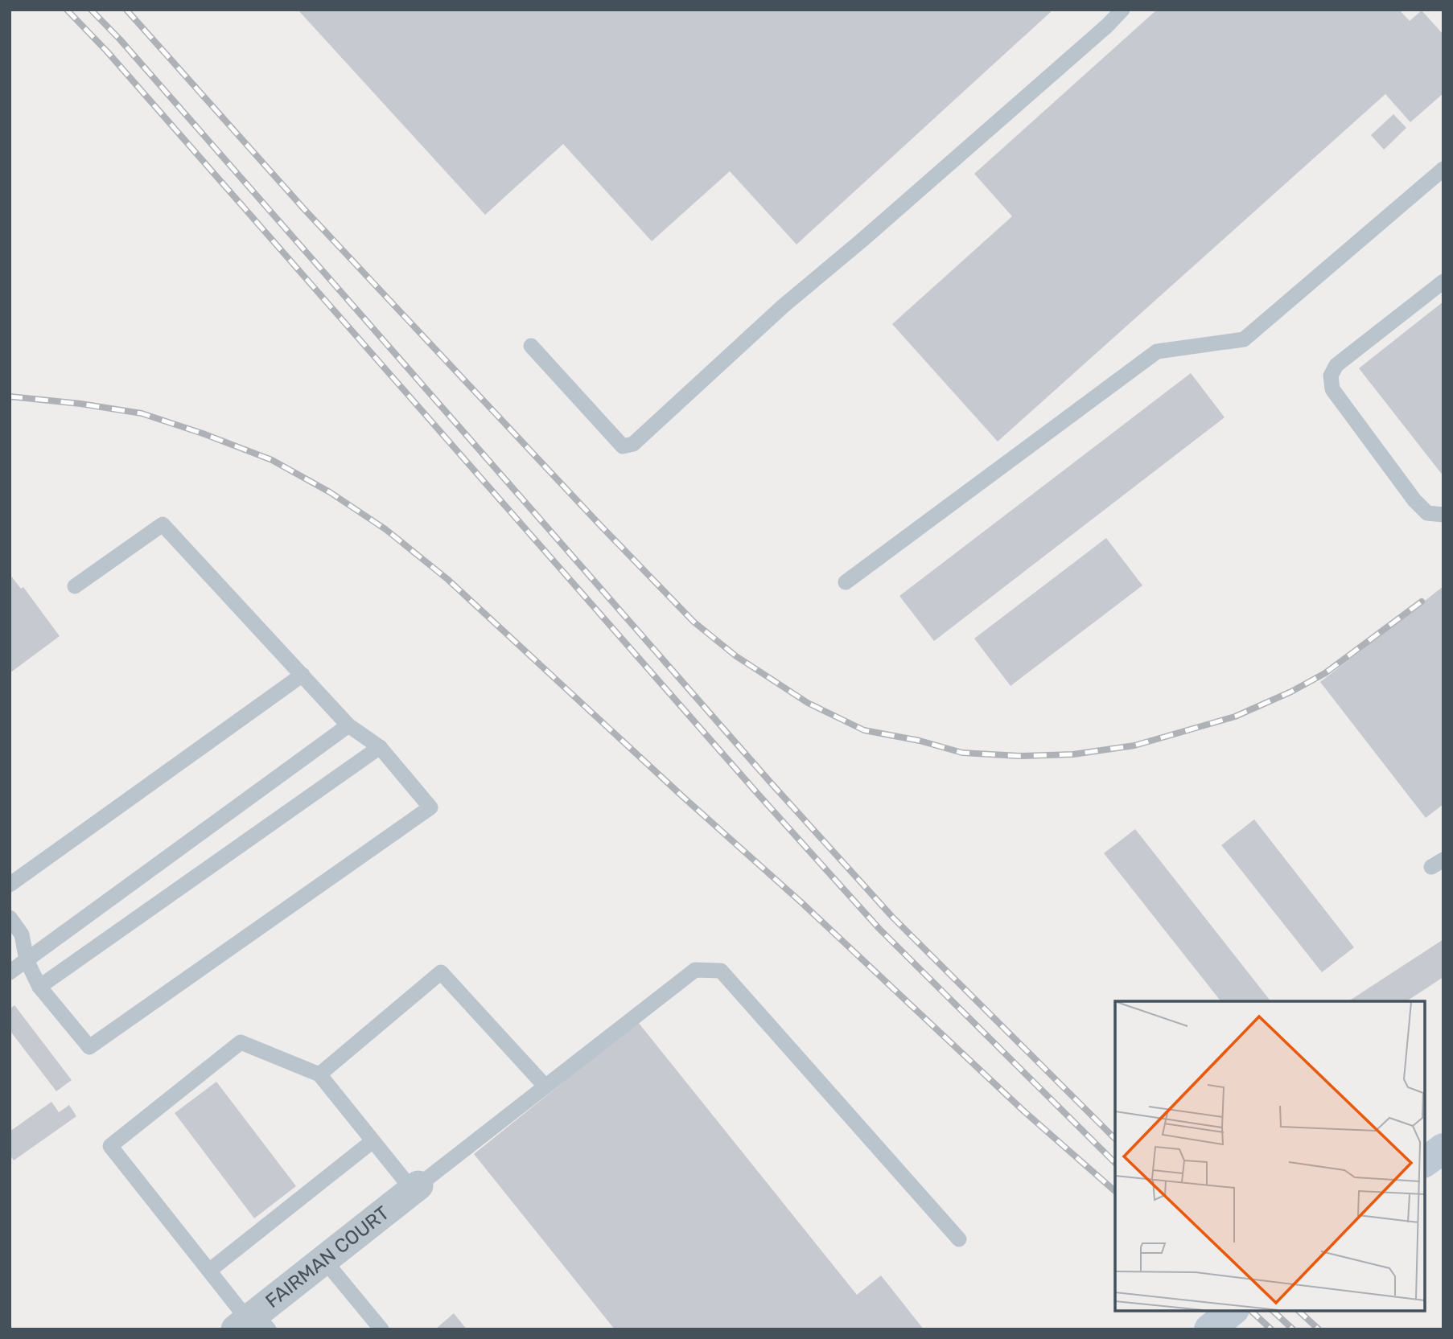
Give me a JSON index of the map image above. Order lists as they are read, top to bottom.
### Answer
{
  "streets": {
    "street": ["FAIRMAN COURT"]
  }
}
